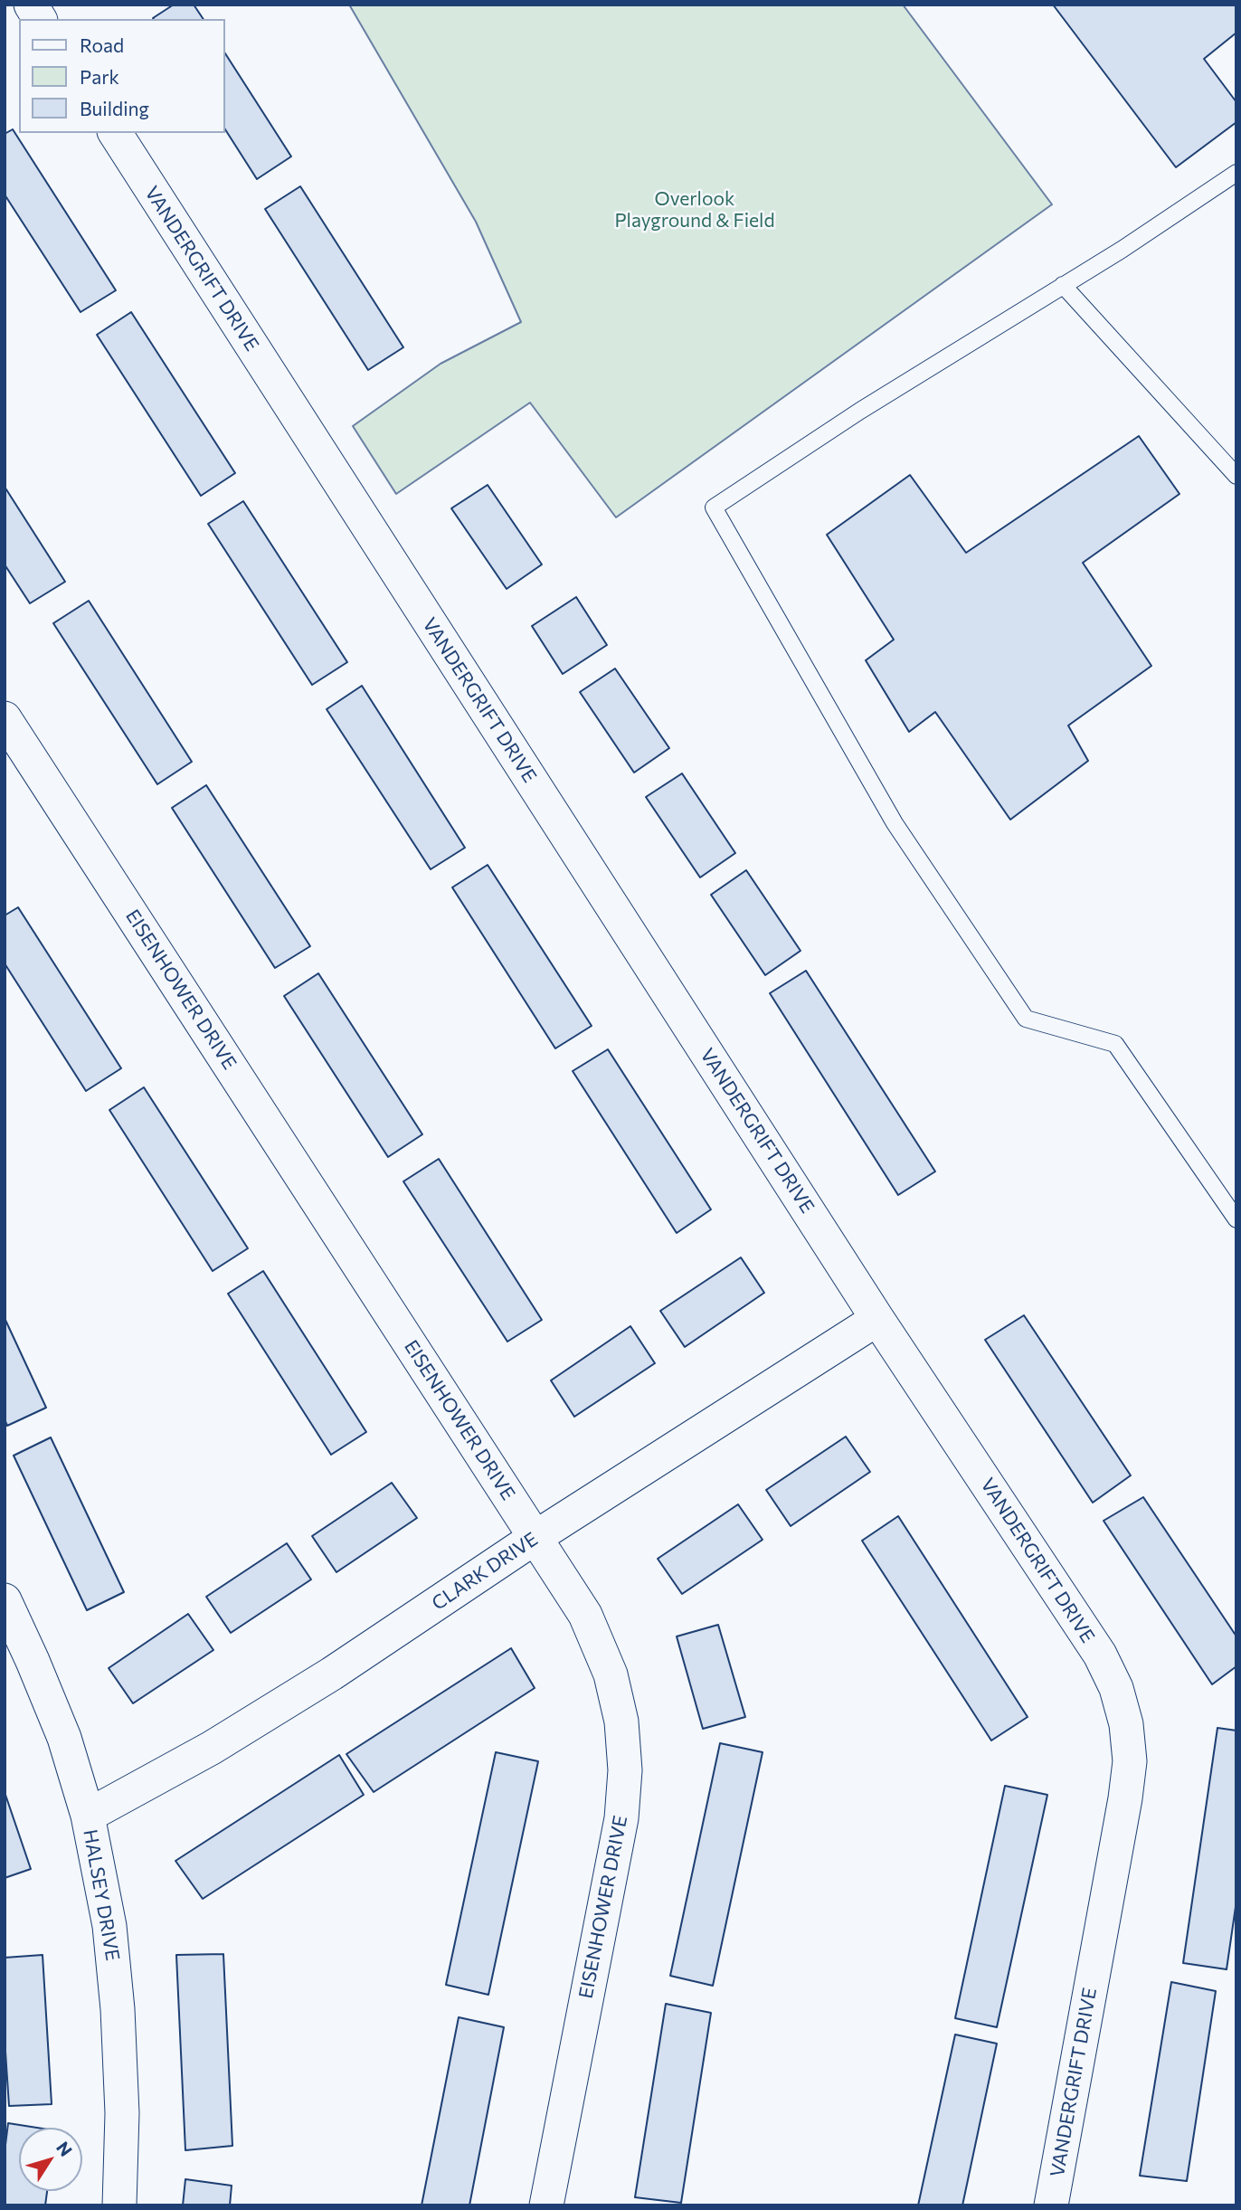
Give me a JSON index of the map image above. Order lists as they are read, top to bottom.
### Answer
{
  "streets": {
    "street": [
      "VANDERGRIFT DRIVE",
      "EISENHOWER DRIVE",
      "CLARK DRIVE",
      "HALSEY DRIVE"
    ]
  },
  "crossings": [
    ["VANDERGRIFT DRIVE", "CLARK DRIVE"],
    ["EISENHOWER DRIVE", "CLARK DRIVE"],
    ["CLARK DRIVE", "HALSEY DRIVE"]
  ],
  "parks": ["Overlook Playground & Field"],
  "legend": ["Road", "Park", "Building"],
  "north": "top right"
}
